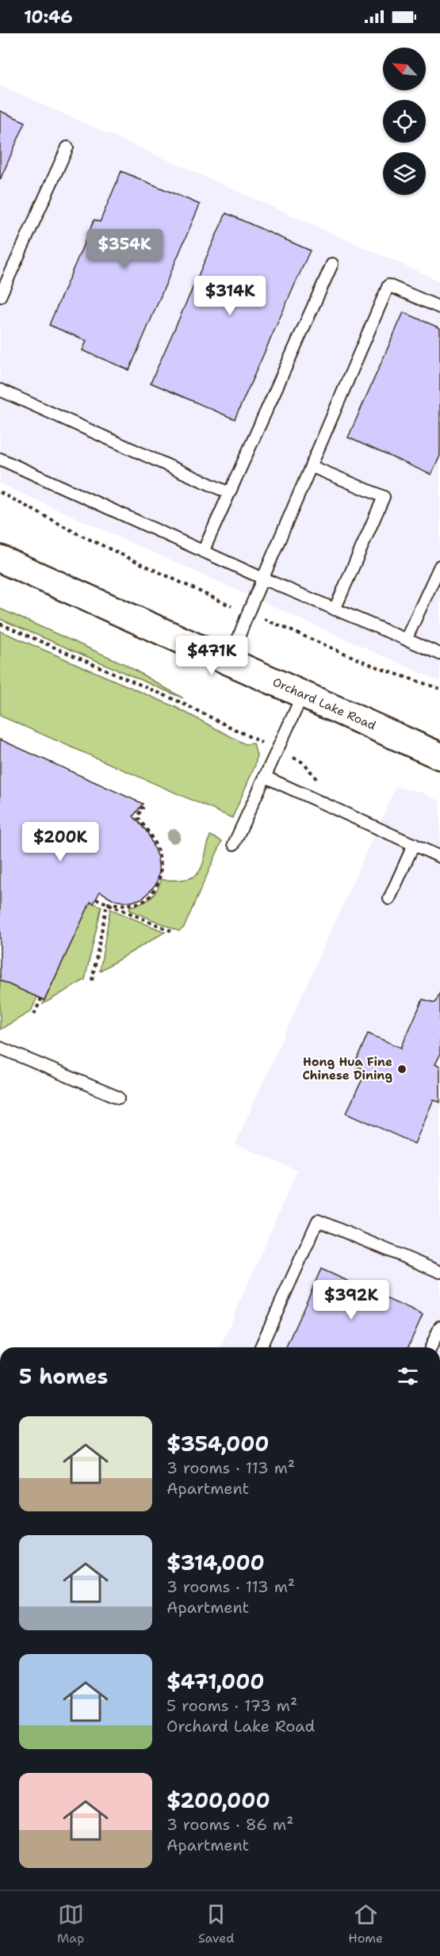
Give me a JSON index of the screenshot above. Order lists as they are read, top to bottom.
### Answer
{
  "streets": {
    "main road": ["Orchard Lake Road"]
  },
  "places": ["Hong Hua Fine Chinese Dining"],
  "north": "top left",
  "page": {
    "status": "10:46",
    "price": [
      "$354K",
      "$314K",
      "$471K",
      "$200K",
      "$392K"
    ],
    "heading": "5 homes",
    "list": [
      {
        "name": "$354,000",
        "note": "3 rooms · 113 m² · Apartment"
      },
      {
        "name": "$314,000",
        "note": "3 rooms · 113 m² · Apartment"
      },
      {
        "name": "$471,000",
        "note": "5 rooms · 173 m² · Orchard Lake Road"
      },
      {
        "name": "$200,000",
        "note": "3 rooms · 86 m² · Apartment"
      }
    ],
    "tabs": ["Map", "Saved", "Home"]
  }
}
